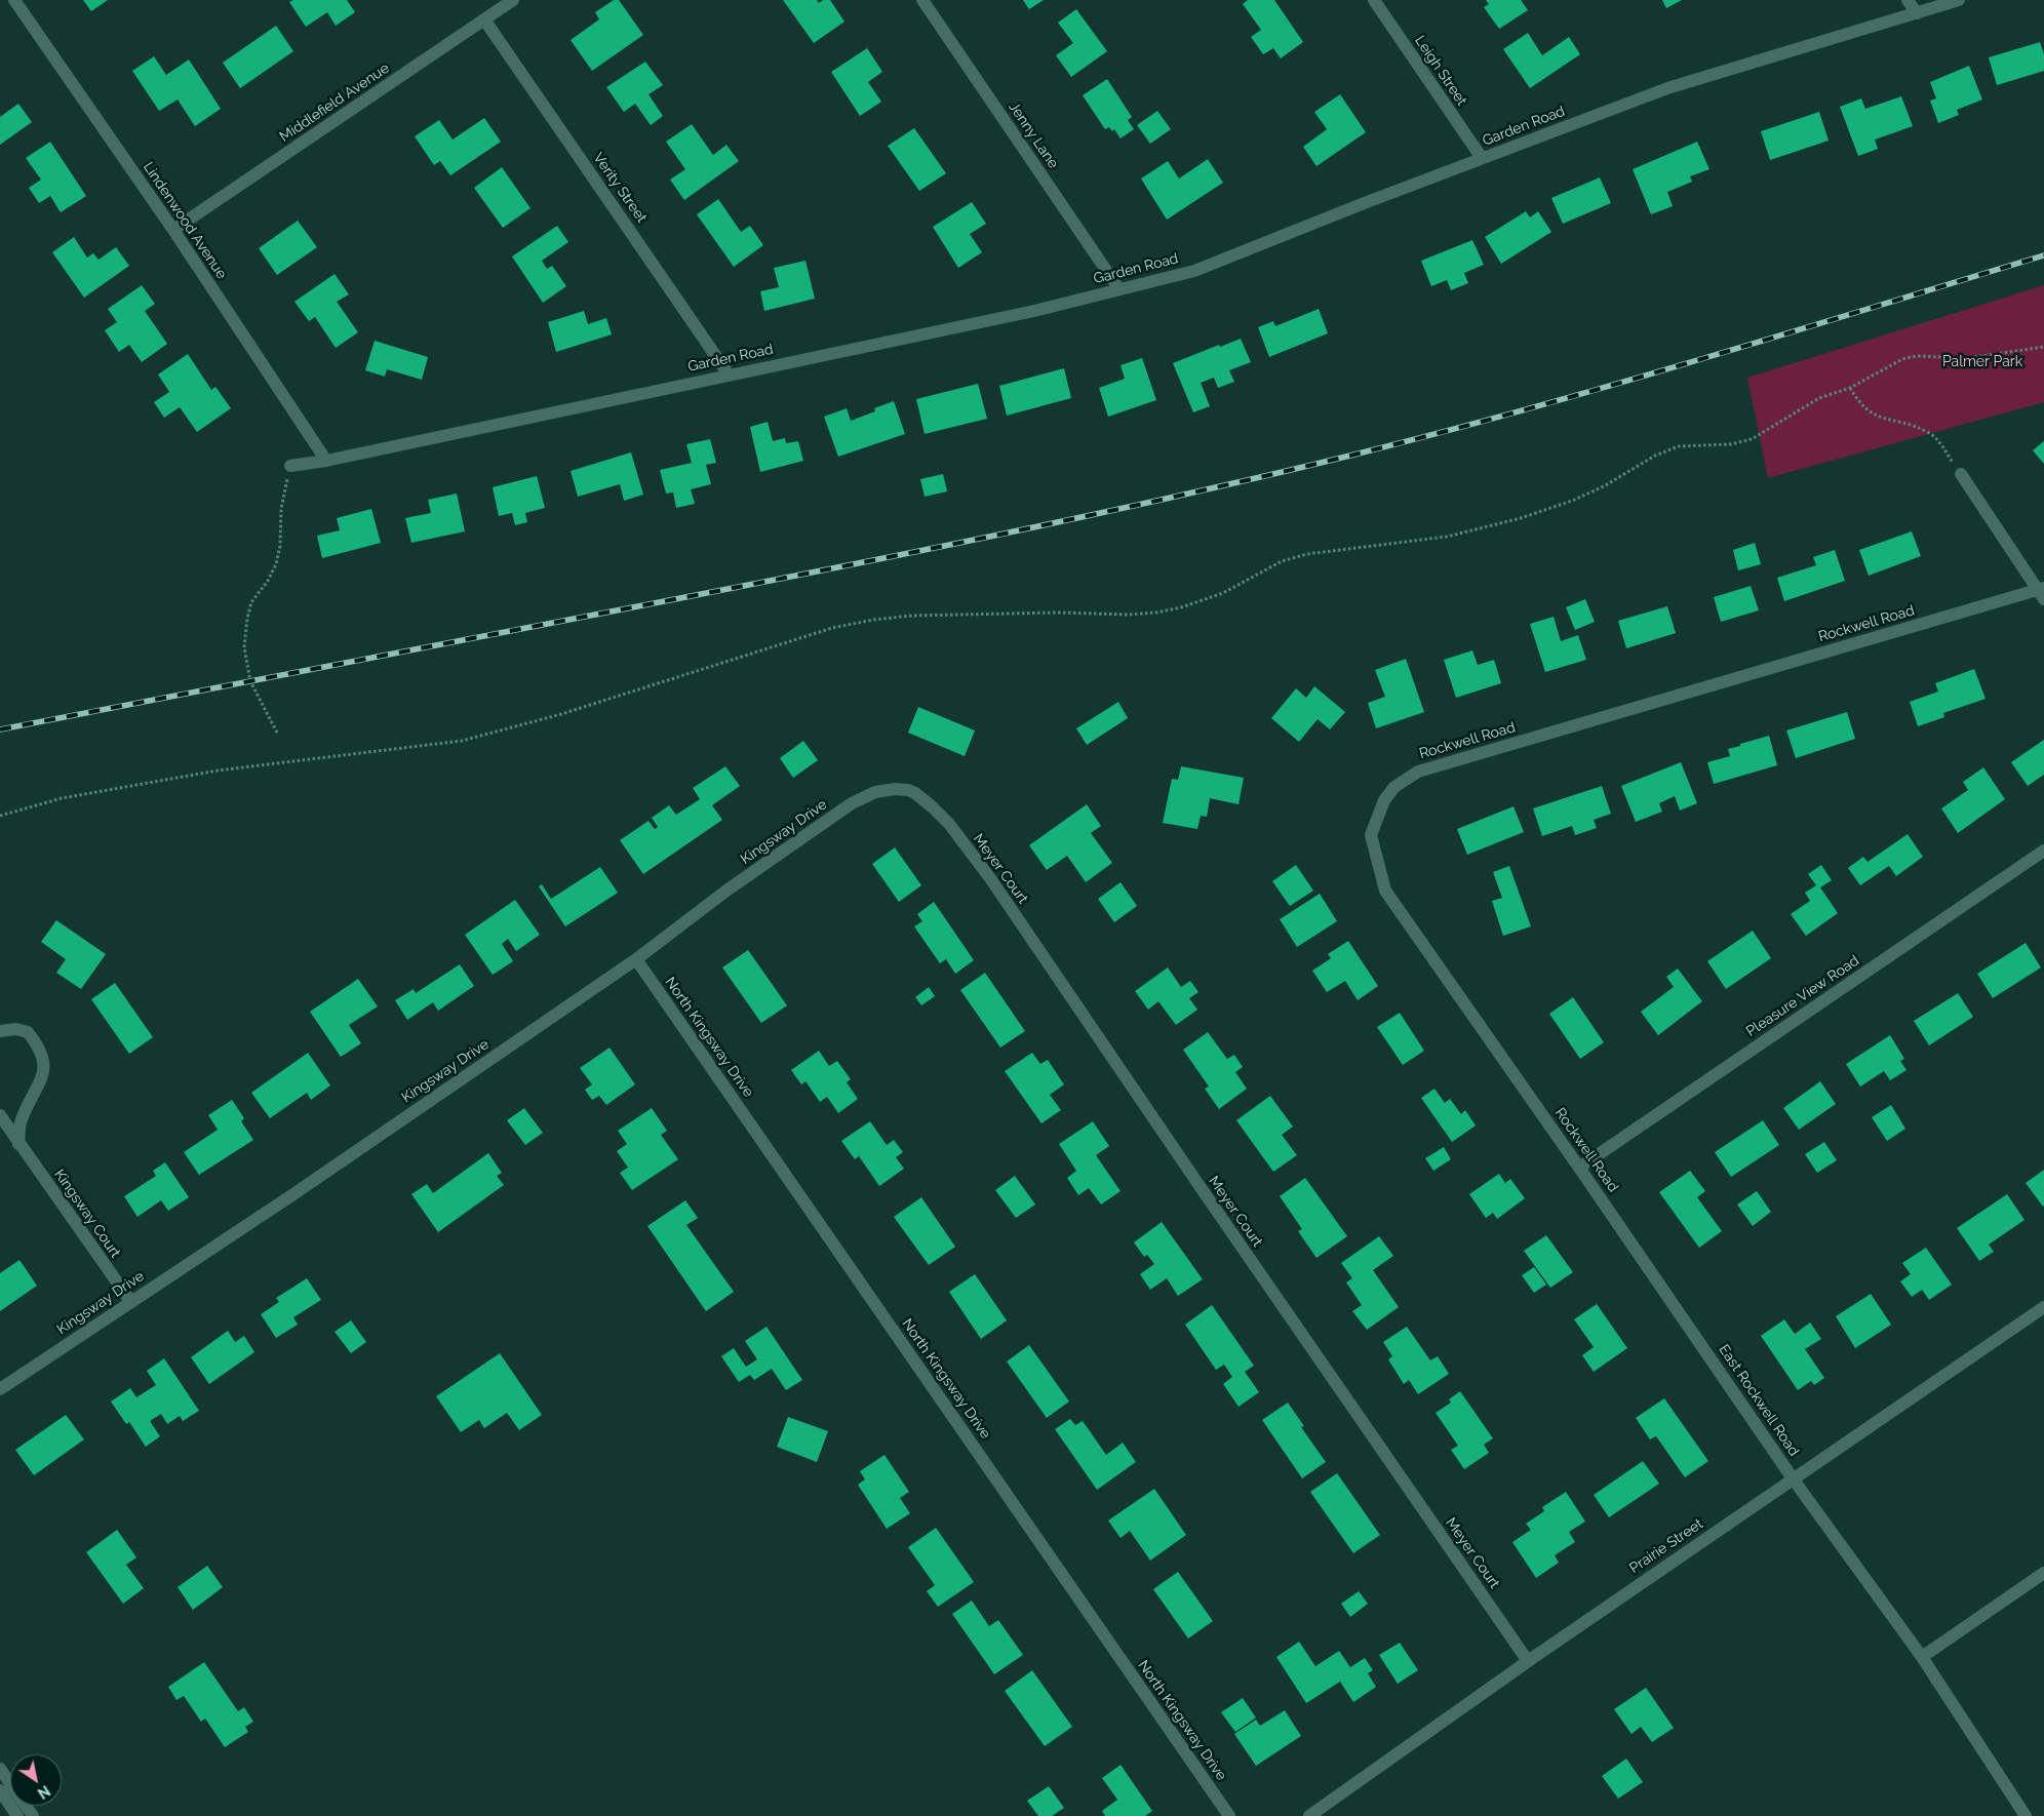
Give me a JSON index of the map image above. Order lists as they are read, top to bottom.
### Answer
{
  "streets": {
    "street": [
      "Leigh Street",
      "Middlefield Avenue",
      "Garden Road",
      "Jenny Lane",
      "Verity Street",
      "Lindenwood Avenue",
      "Rockwell Road",
      "Kingsway Drive",
      "Meyer Court",
      "Pleasure View Road",
      "North Kingsway Drive",
      "Kingsway Court",
      "East Rockwell Road",
      "Prairie Street"
    ]
  },
  "crossings": [
    ["Leigh Street", "Garden Road"],
    ["Middlefield Avenue", "Verity Street"],
    ["Middlefield Avenue", "Lindenwood Avenue"],
    ["Garden Road", "Jenny Lane"],
    ["Garden Road", "Verity Street"],
    ["Garden Road", "Lindenwood Avenue"],
    ["Rockwell Road", "Pleasure View Road"],
    ["Rockwell Road", "East Rockwell Road"],
    ["Kingsway Drive", "Meyer Court"],
    ["Kingsway Drive", "North Kingsway Drive"],
    ["Kingsway Drive", "Kingsway Court"],
    ["Meyer Court", "Prairie Street"],
    ["East Rockwell Road", "Prairie Street"]
  ],
  "parks": ["Palmer Park"],
  "north": "bottom right"
}
